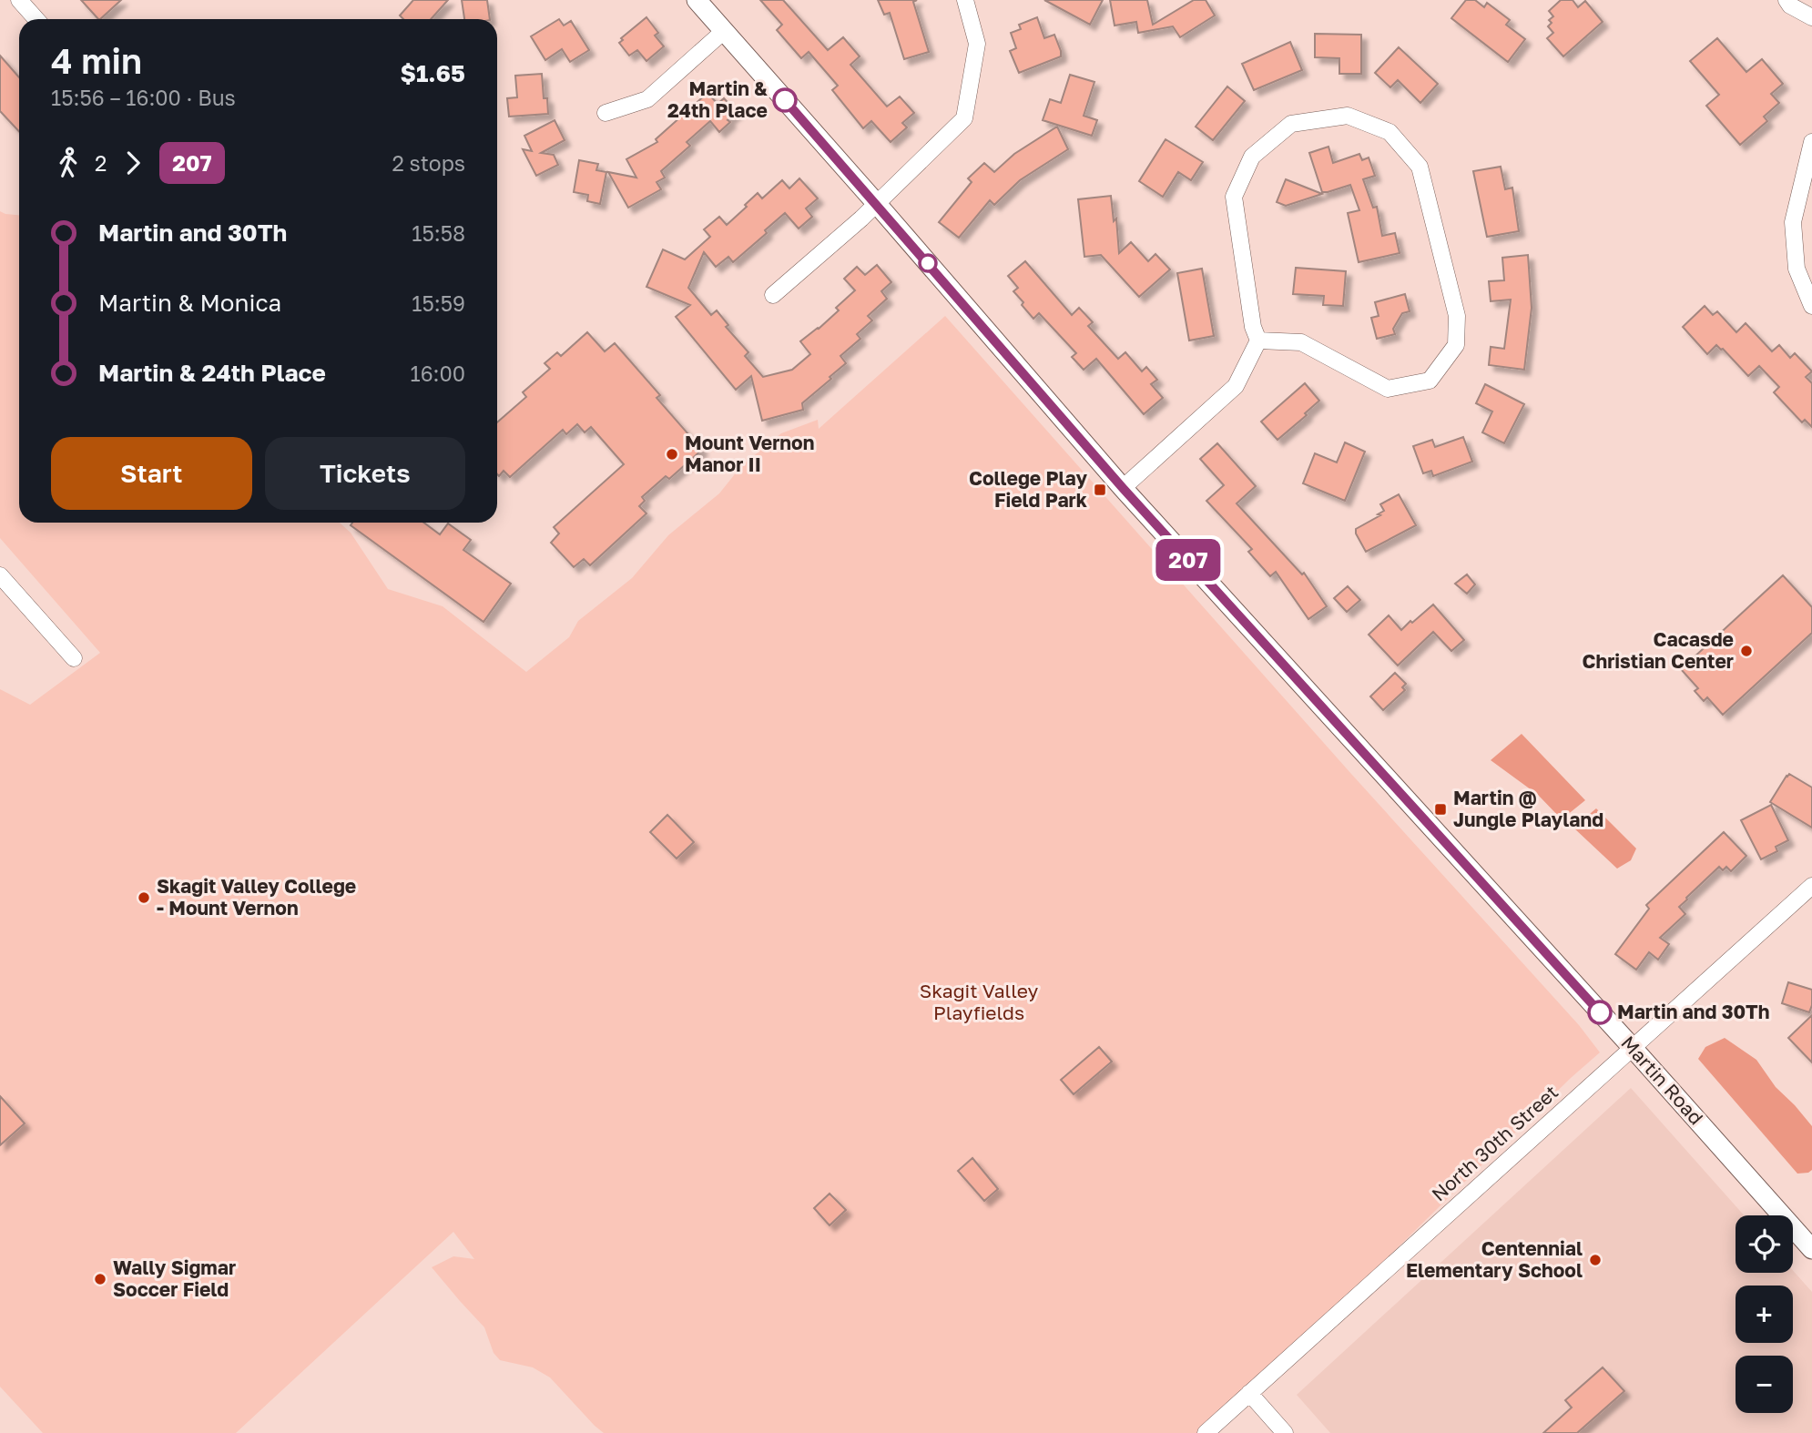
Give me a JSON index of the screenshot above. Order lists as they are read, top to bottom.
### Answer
{
  "streets": {
    "street": ["Martin Road", "North 30th Street"]
  },
  "crossings": [
    ["Martin Road", "North 30th Street"]
  ],
  "parks": ["Skagit Valley Playfields"],
  "places": {
    "other": [
      "Martin & 24th Place",
      "Mount Vernon Manor II",
      "Cacasde Christian Center",
      "Skagit Valley College - Mount Vernon",
      "Martin and 30Th",
      "Centennial Elementary School",
      "Wally Sigmar Soccer Field"
    ],
    "transit": ["College Play Field Park", "Martin @ Jungle Playland"]
  },
  "lines": ["bus line 207"],
  "page": {
    "on_map": "207",
    "heading": ["4 min", "15:56 – 16:00 · Bus", "$1.65"],
    "legs": ["2", "207", "2 stops"],
    "list": [
      {
        "name": "Martin and 30Th",
        "value": "15:58"
      },
      {
        "name": "Martin & Monica",
        "value": "15:59"
      },
      {
        "name": "Martin & 24th Place",
        "value": "16:00"
      }
    ],
    "buttons": ["Start", "Tickets"],
    "map_buttons": ["+", "−"]
  }
}
